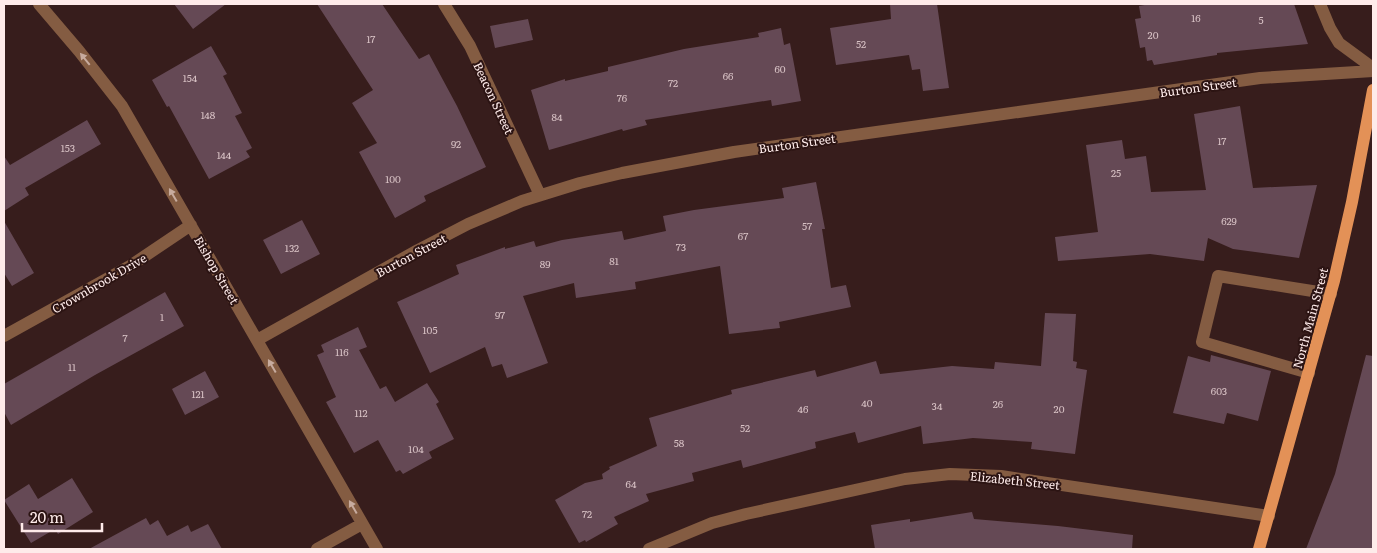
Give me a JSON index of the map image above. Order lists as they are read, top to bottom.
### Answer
{
  "streets": {
    "main road": ["North Main Street"],
    "street": [
      "Burton Street",
      "Beacon Street",
      "Bishop Street",
      "Crownbrook Drive",
      "Elizabeth Street"
    ]
  },
  "crossings": [
    ["Burton Street", "Beacon Street"],
    ["Burton Street", "Bishop Street"],
    ["Bishop Street", "Crownbrook Drive"],
    ["North Main Street", "Elizabeth Street"]
  ],
  "one_way": ["Bishop Street"],
  "house_numbers": [
    "16",
    "5",
    "20",
    "17",
    "52",
    "60",
    "66",
    "154",
    "72",
    "76",
    "148",
    "84",
    "17",
    "92",
    "153",
    "144",
    "25",
    "100",
    "629",
    "57",
    "67",
    "73",
    "132",
    "81",
    "89",
    "97",
    "1",
    "105",
    "7",
    "116",
    "11",
    "603",
    "121",
    "40",
    "26",
    "34",
    "46",
    "20",
    "112",
    "52",
    "58",
    "104",
    "64",
    "72"
  ],
  "scale_bar": "20 m"
}
